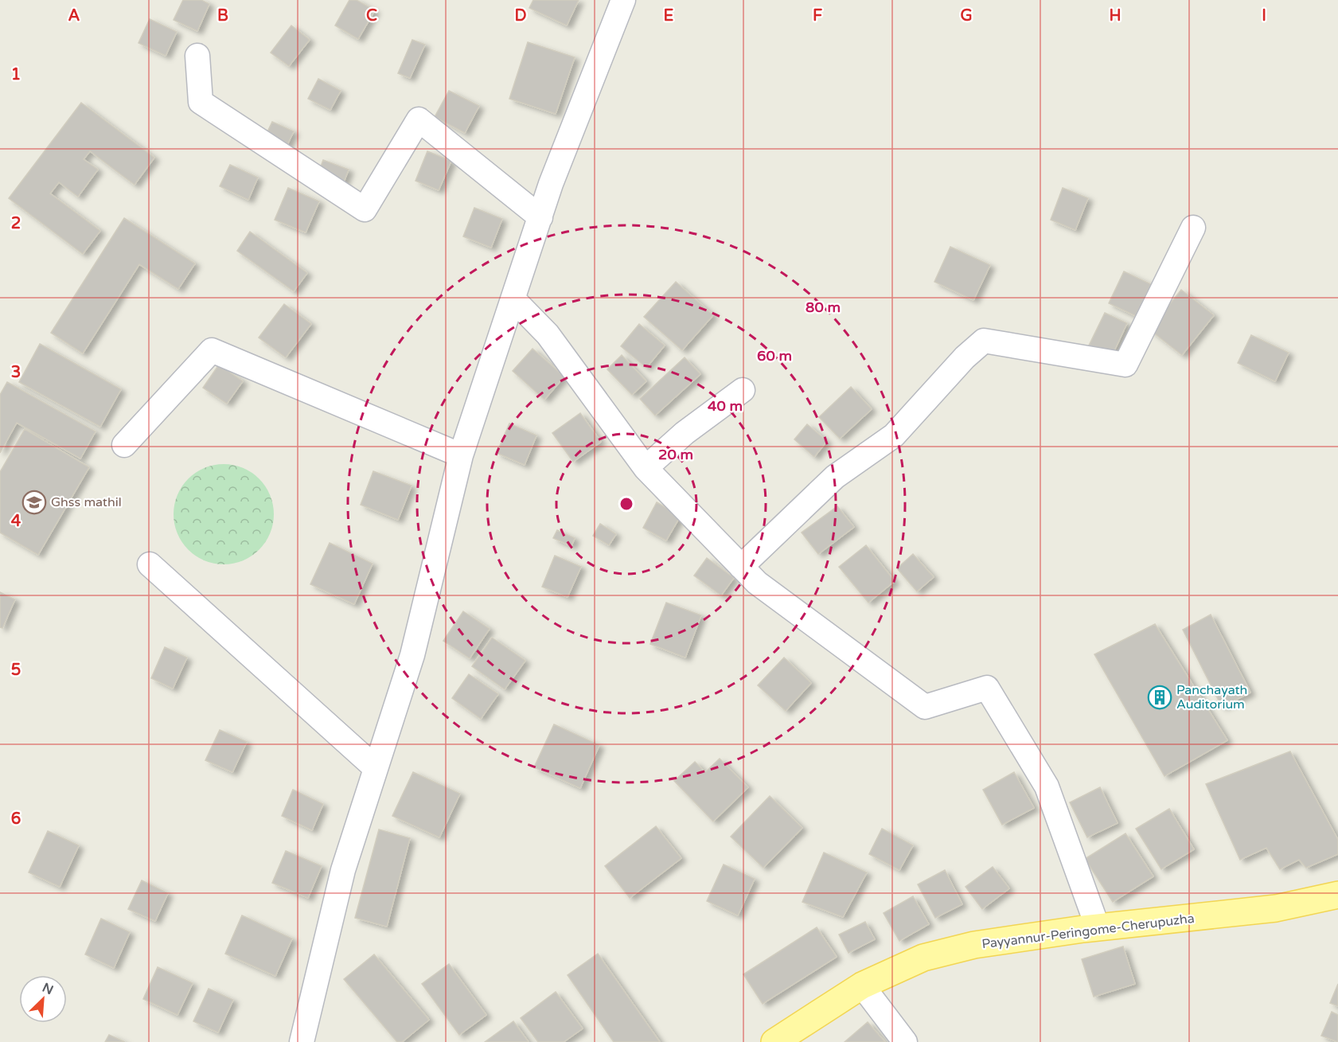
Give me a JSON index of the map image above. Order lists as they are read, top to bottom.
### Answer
{
  "streets": {
    "main road": ["Payyannur-Peringome-Cherupuzha"]
  },
  "places": {
    "school or university": ["Ghss mathil"],
    "building": ["Panchayath Auditorium"]
  },
  "north": "top right",
  "grid": {
    "columns": [
      "A",
      "B",
      "C",
      "D",
      "E",
      "F",
      "G",
      "H",
      "I"
    ],
    "rows": [
      "1",
      "2",
      "3",
      "4",
      "5",
      "6"
    ]
  },
  "rings": [
    "80 m",
    "60 m",
    "40 m",
    "20 m"
  ]
}
